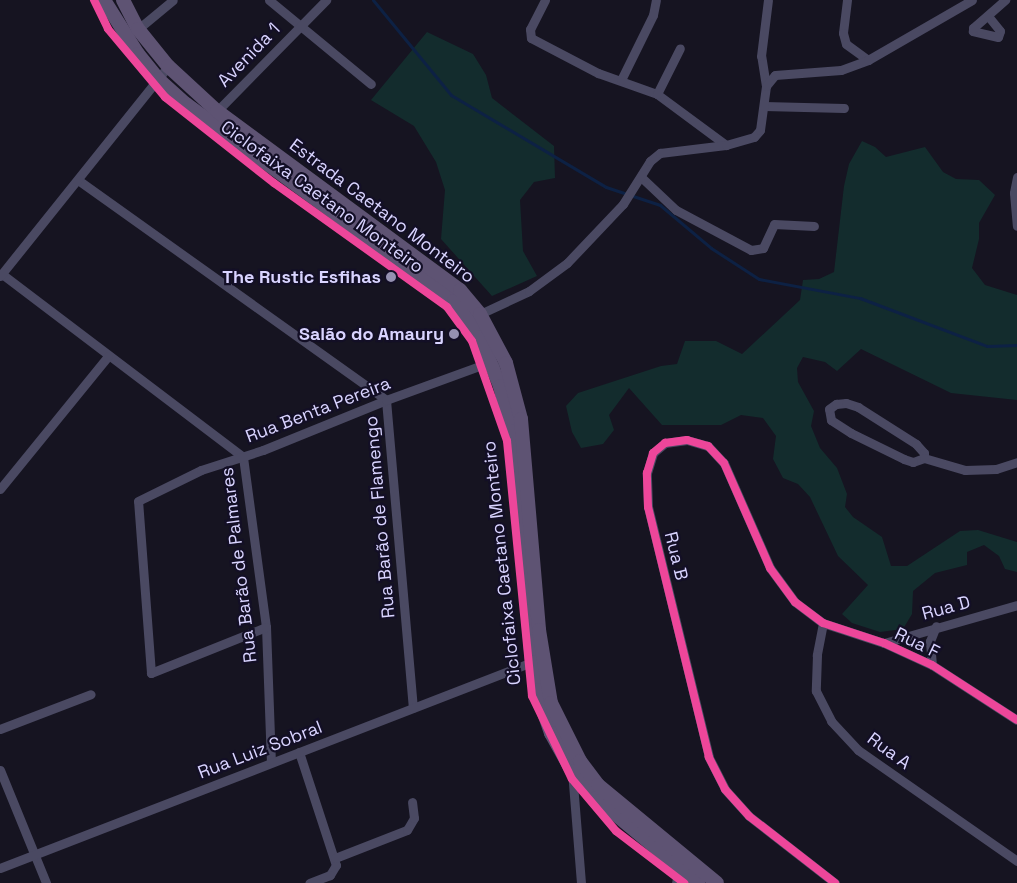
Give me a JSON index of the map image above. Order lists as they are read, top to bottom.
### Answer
{
  "streets": {
    "main road": ["Estrada Caetano Monteiro"],
    "street": [
      "Avenida 1",
      "Rua Benta Pereira",
      "Rua Barão de Flamengo",
      "Rua B",
      "Rua Barão de Palmares",
      "Rua D",
      "Rua F",
      "Rua Luiz Sobral",
      "Rua A"
    ],
    "cycle path": ["Ciclofaixa Caetano Monteiro"]
  },
  "crossings": [
    ["Avenida 1", "Estrada Caetano Monteiro"],
    ["Estrada Caetano Monteiro", "Rua Benta Pereira"],
    ["Estrada Caetano Monteiro", "Rua Luiz Sobral"],
    ["Rua Benta Pereira", "Rua Barão de Flamengo"],
    ["Rua Benta Pereira", "Rua Barão de Palmares"],
    ["Rua Barão de Flamengo", "Rua Luiz Sobral"],
    ["Rua B", "Rua F"],
    ["Rua B", "Rua A"],
    ["Rua Barão de Palmares", "Rua Luiz Sobral"],
    ["Rua D", "Rua F"],
    ["Rua F", "Rua A"]
  ],
  "places": ["The Rustic Esfihas", "Salão do Amaury"]
}
